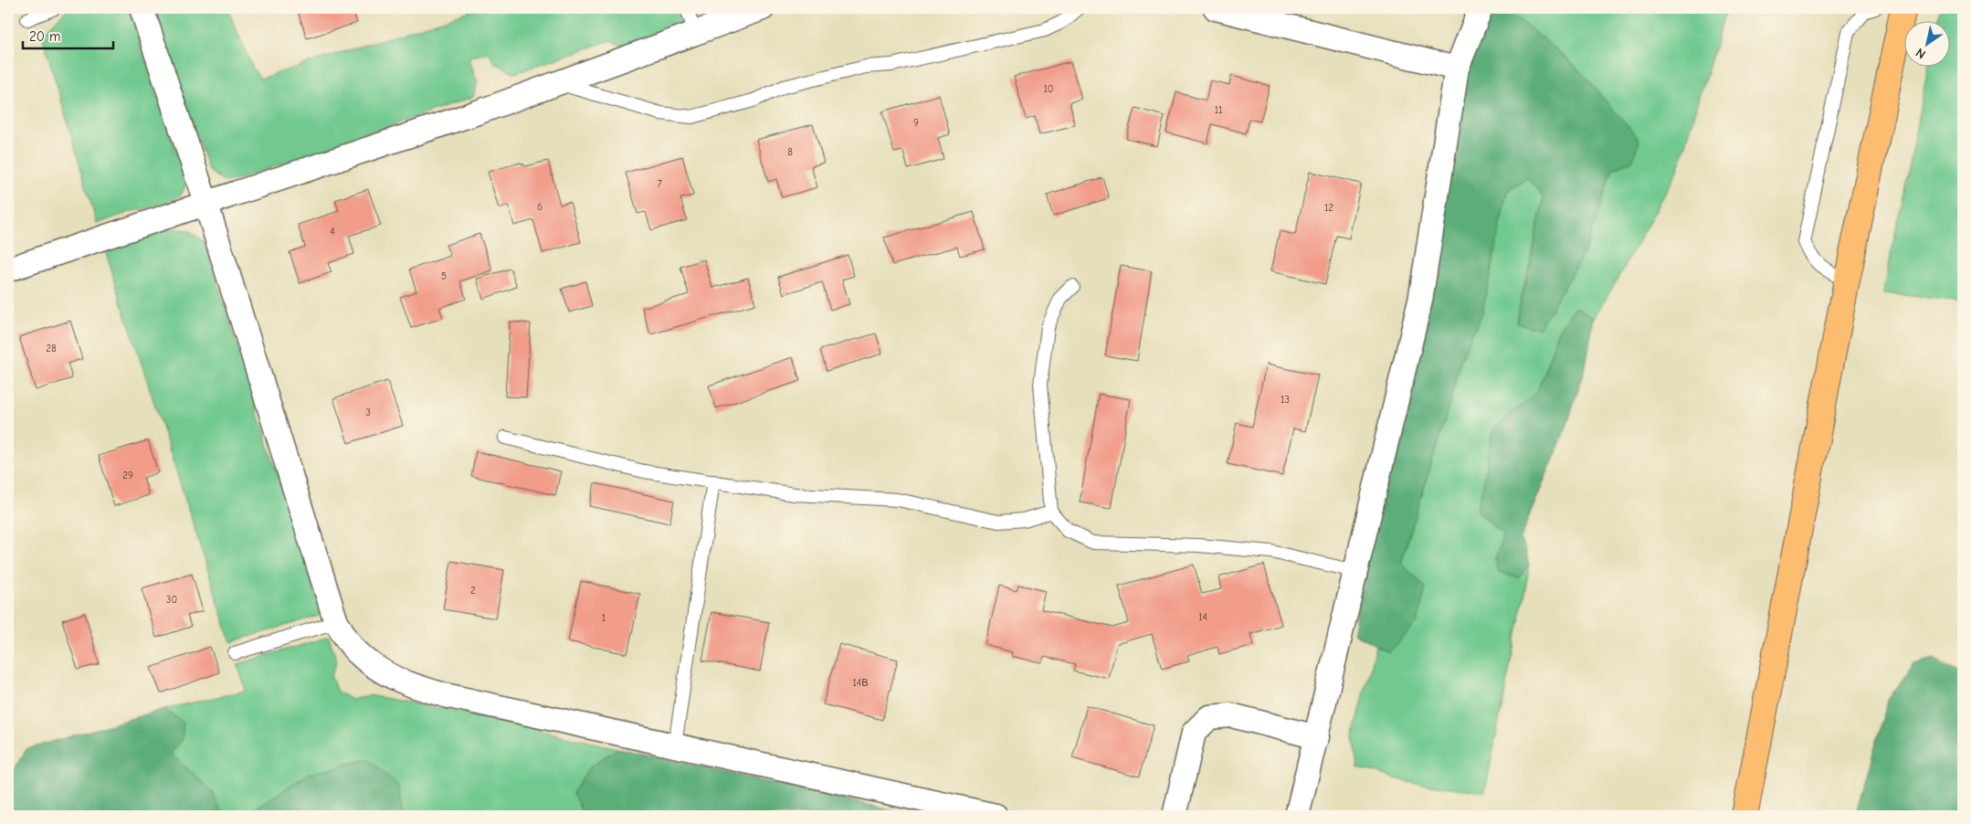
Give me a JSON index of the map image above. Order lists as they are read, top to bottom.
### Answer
{
  "house_numbers": [
    "10",
    "11",
    "9",
    "8",
    "7",
    "6",
    "12",
    "4",
    "5",
    "28",
    "13",
    "3",
    "29",
    "2",
    "30",
    "14",
    "1",
    "14В"
  ],
  "scale_bar": "20 m",
  "north": "bottom left"
}
